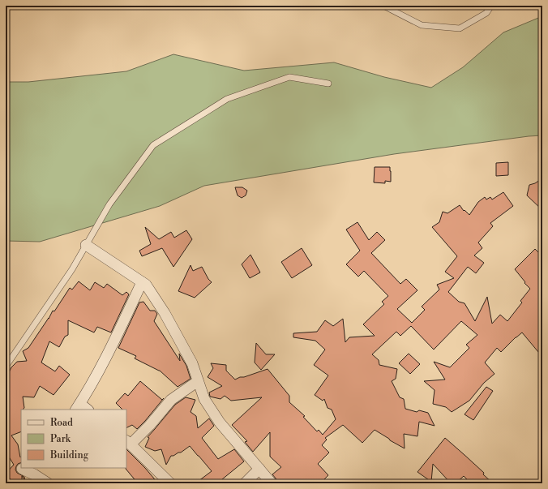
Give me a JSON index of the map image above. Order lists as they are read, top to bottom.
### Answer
{
  "legend": ["Road", "Park", "Building"]
}
